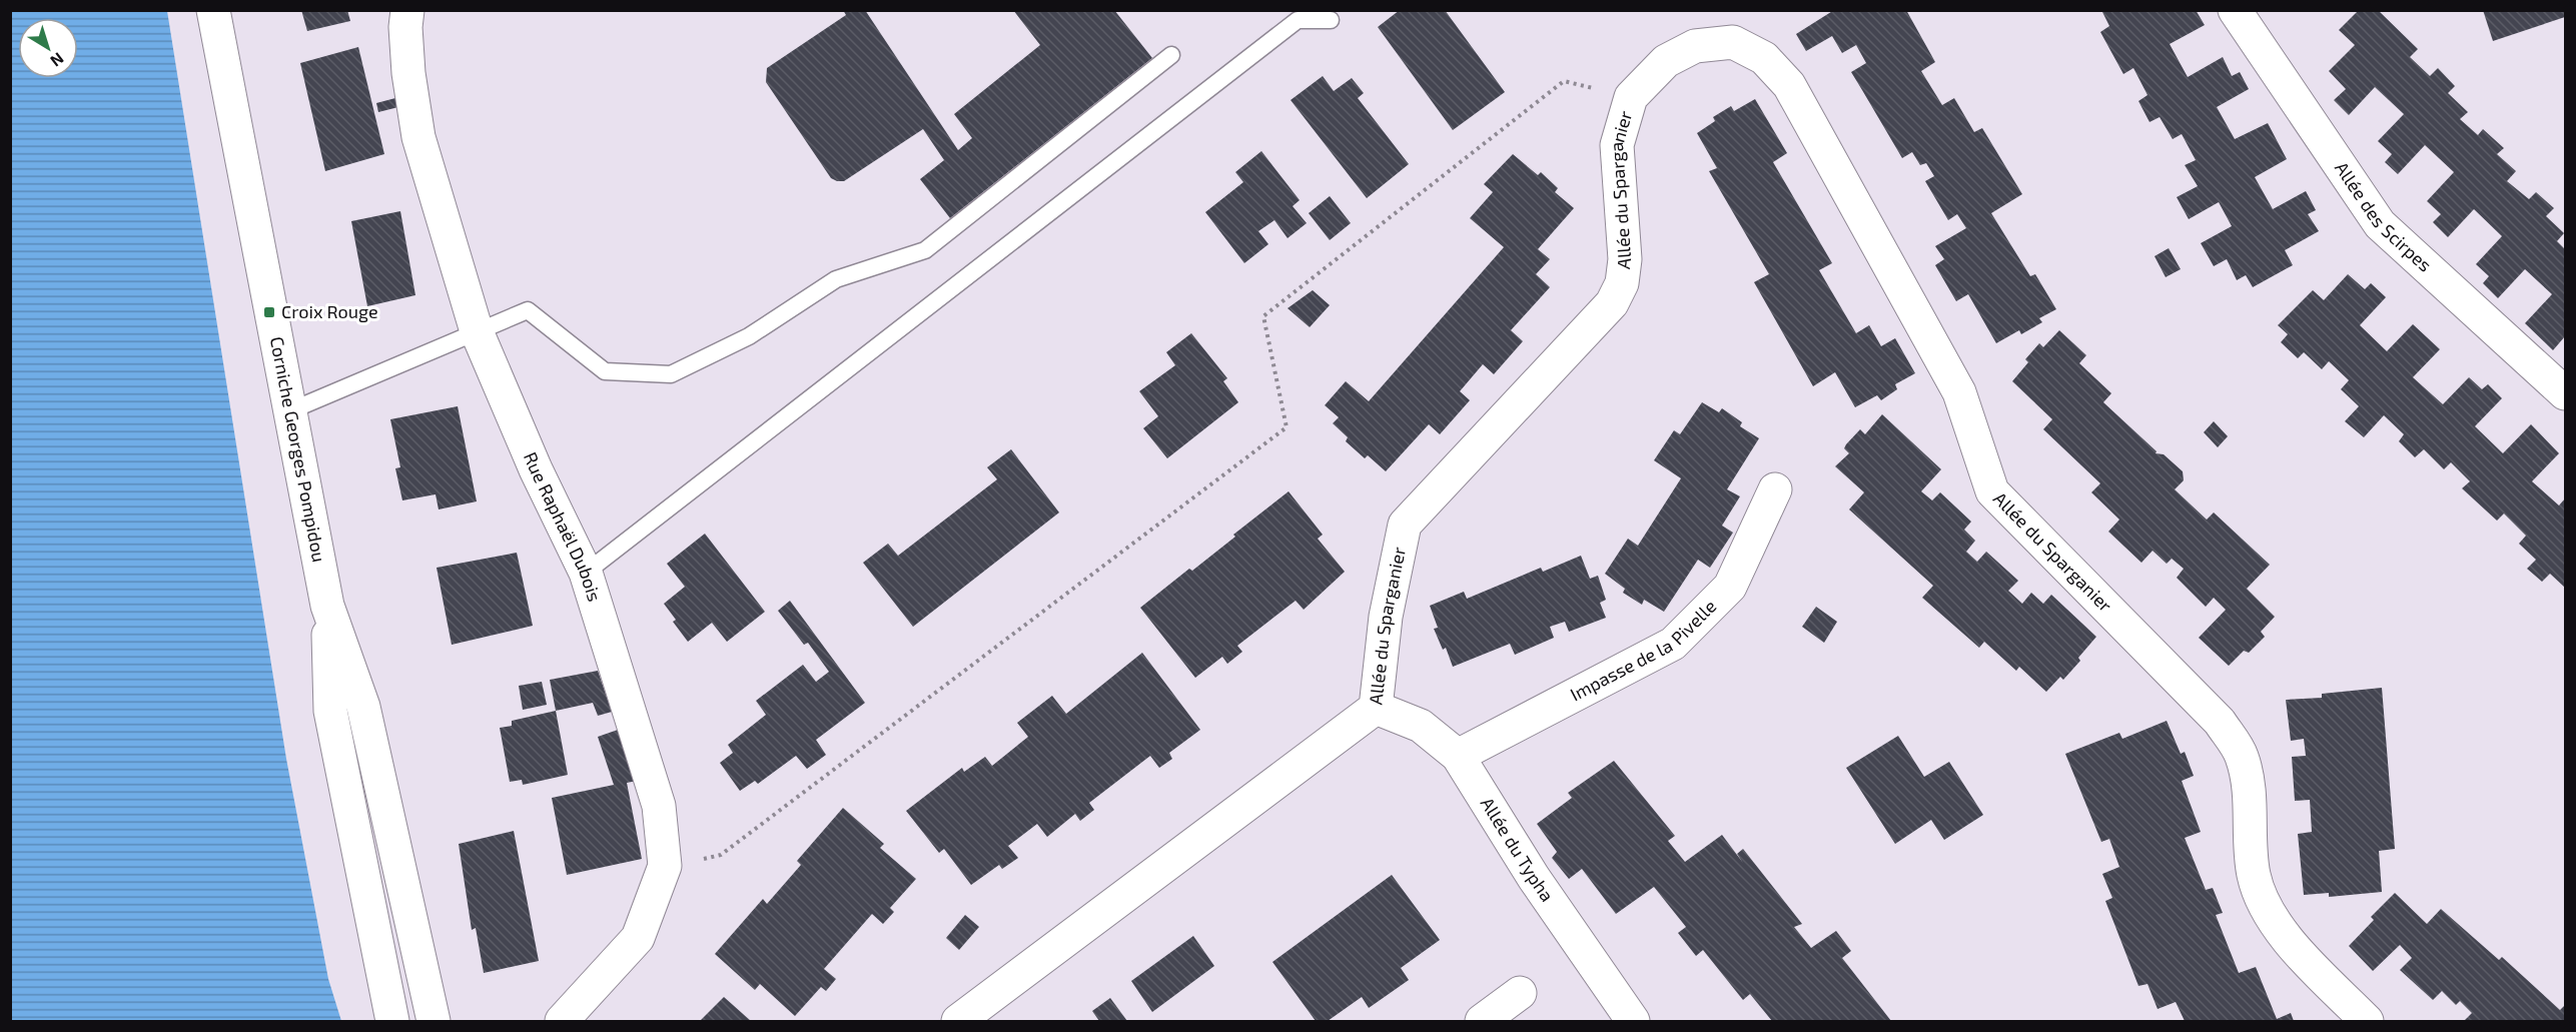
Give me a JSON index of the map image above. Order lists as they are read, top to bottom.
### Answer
{
  "streets": {
    "street": [
      "Allée du Sparganier",
      "Allée des Scirpes",
      "Corniche Georges Pompidou",
      "Rue Raphaël Dubois",
      "Impasse de la Pivelle",
      "Allée du Typha"
    ]
  },
  "crossings": [
    ["Allée du Sparganier", "Allée du Typha"],
    ["Impasse de la Pivelle", "Allée du Typha"]
  ],
  "places": {
    "transit": ["Croix Rouge"]
  },
  "north": "bottom right"
}
